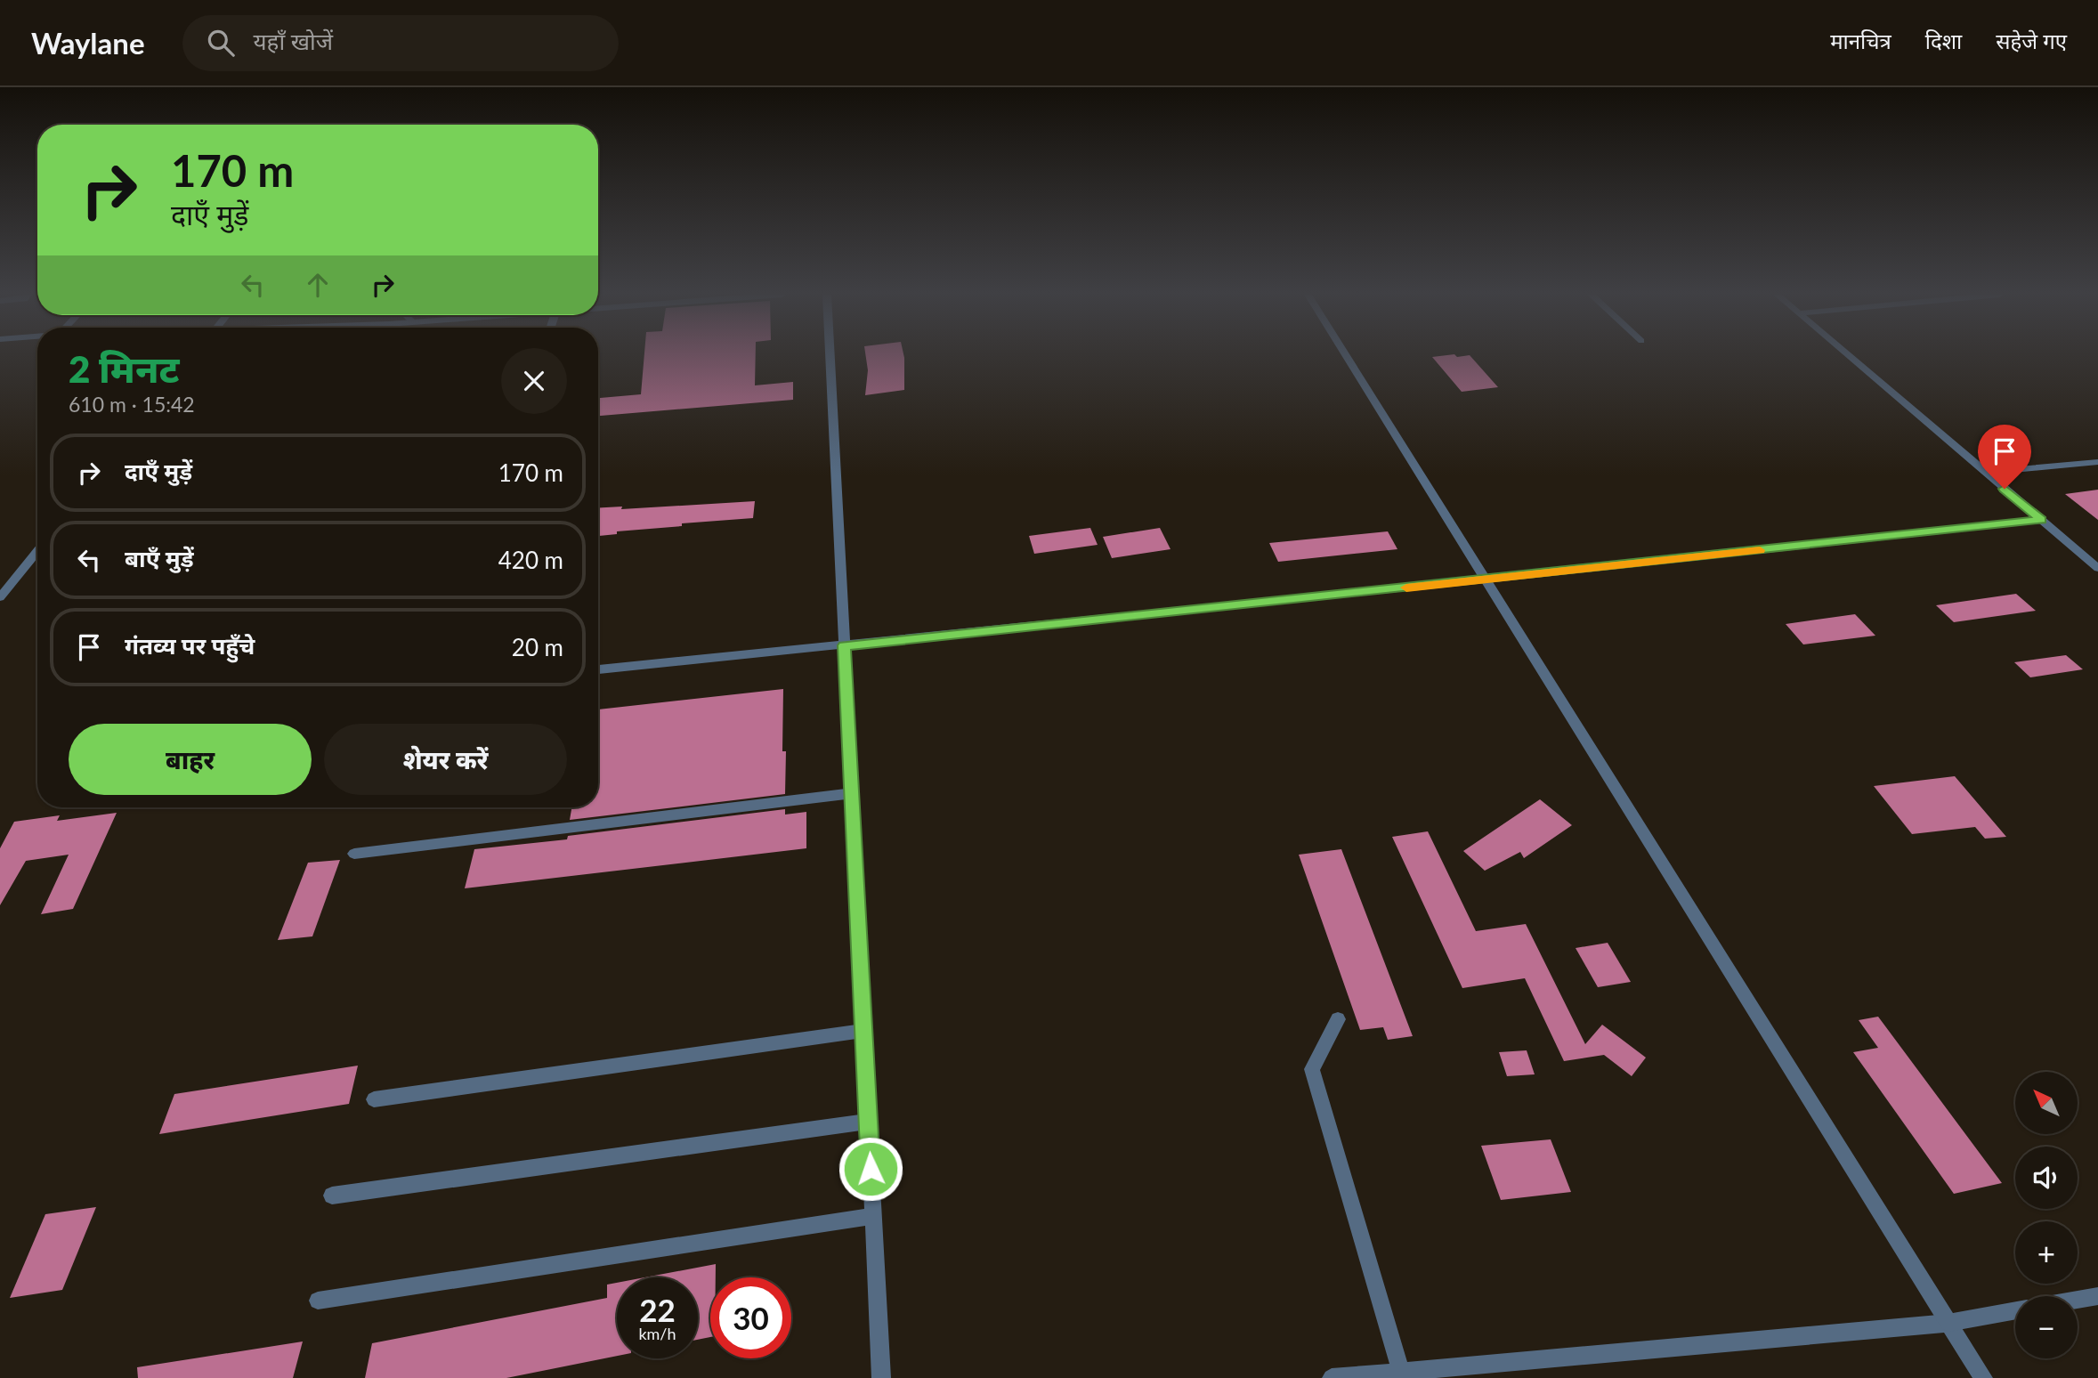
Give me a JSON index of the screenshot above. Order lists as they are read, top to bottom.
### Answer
{
  "north": "top left",
  "page": {
    "header": "Waylane",
    "search": "यहाँ खोजें",
    "nav": ["मानचित्र", "दिशा", "सहेजे गए"],
    "turn": ["170 m", "दाएँ मुड़ें"],
    "heading": ["2 मिनट", "610 m · 15:42"],
    "list": [
      {
        "name": "दाएँ मुड़ें",
        "value": "170 m"
      },
      {
        "name": "बाएँ मुड़ें",
        "value": "420 m"
      },
      {
        "name": "गंतव्य पर पहुँचे",
        "value": "20 m"
      }
    ],
    "buttons": ["बाहर", "शेयर करें"],
    "map_buttons": ["+", "−"],
    "speed": "22 km/h",
    "limit": "30"
  }
}
